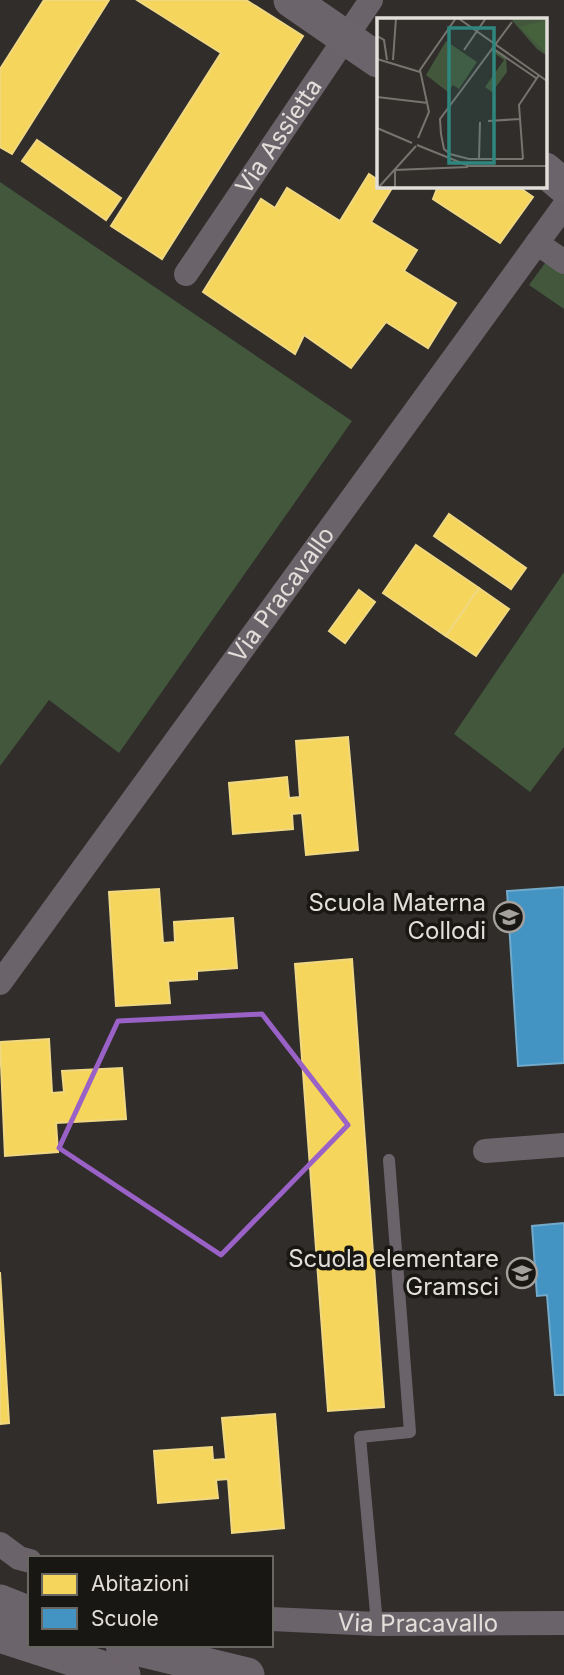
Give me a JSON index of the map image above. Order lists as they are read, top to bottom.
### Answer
{
  "streets": {
    "street": ["Via Assietta", "Via Pracavallo"]
  },
  "places": {
    "school or university": ["Scuola Materna Collodi", "Scuola elementare Gramsci"]
  },
  "legend": ["Abitazioni", "Scuole"]
}
